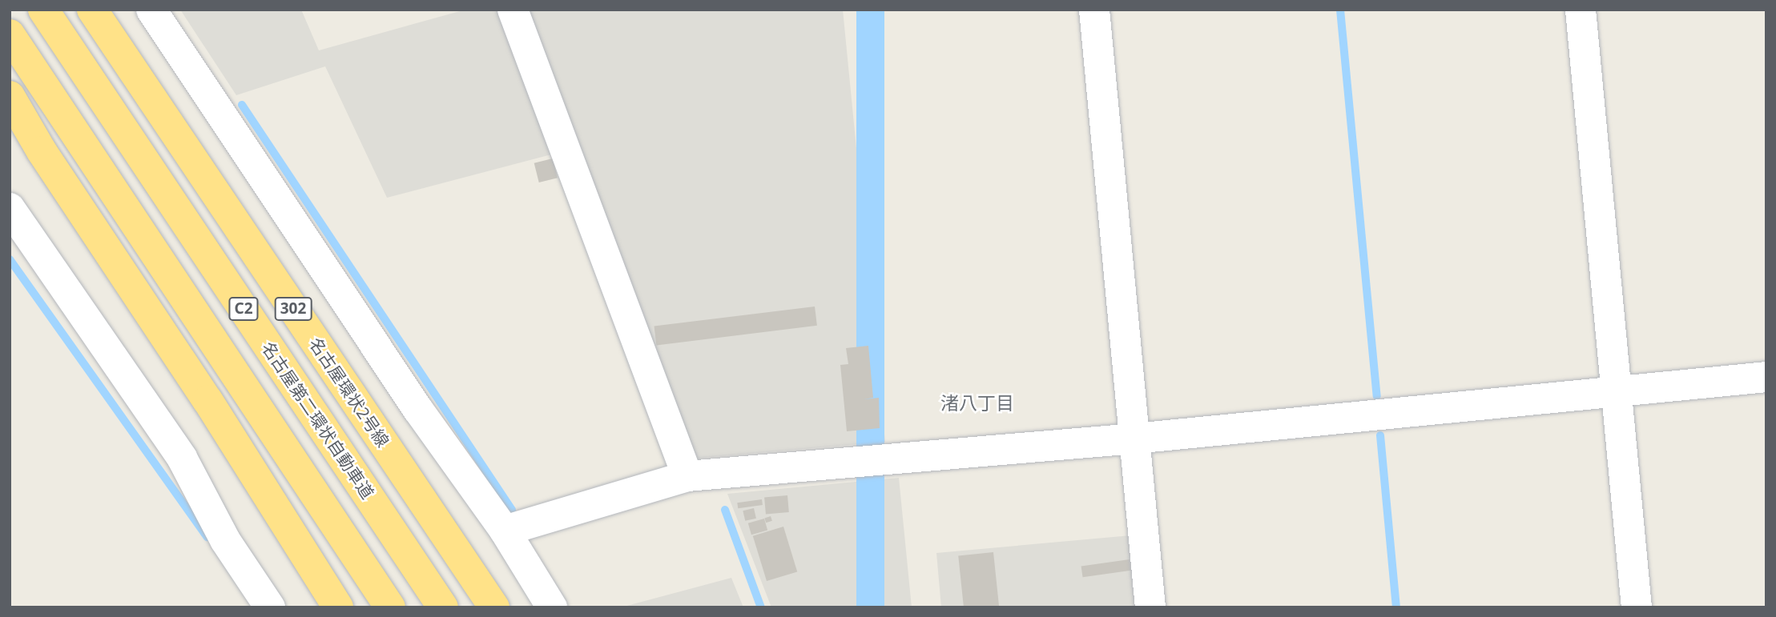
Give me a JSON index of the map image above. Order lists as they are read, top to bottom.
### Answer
{
  "streets": {
    "highway": [
      "C2",
      "302",
      "名古屋環状2号線",
      "名古屋第二環状自動車道"
    ]
  },
  "districts": ["渚八丁目"]
}
